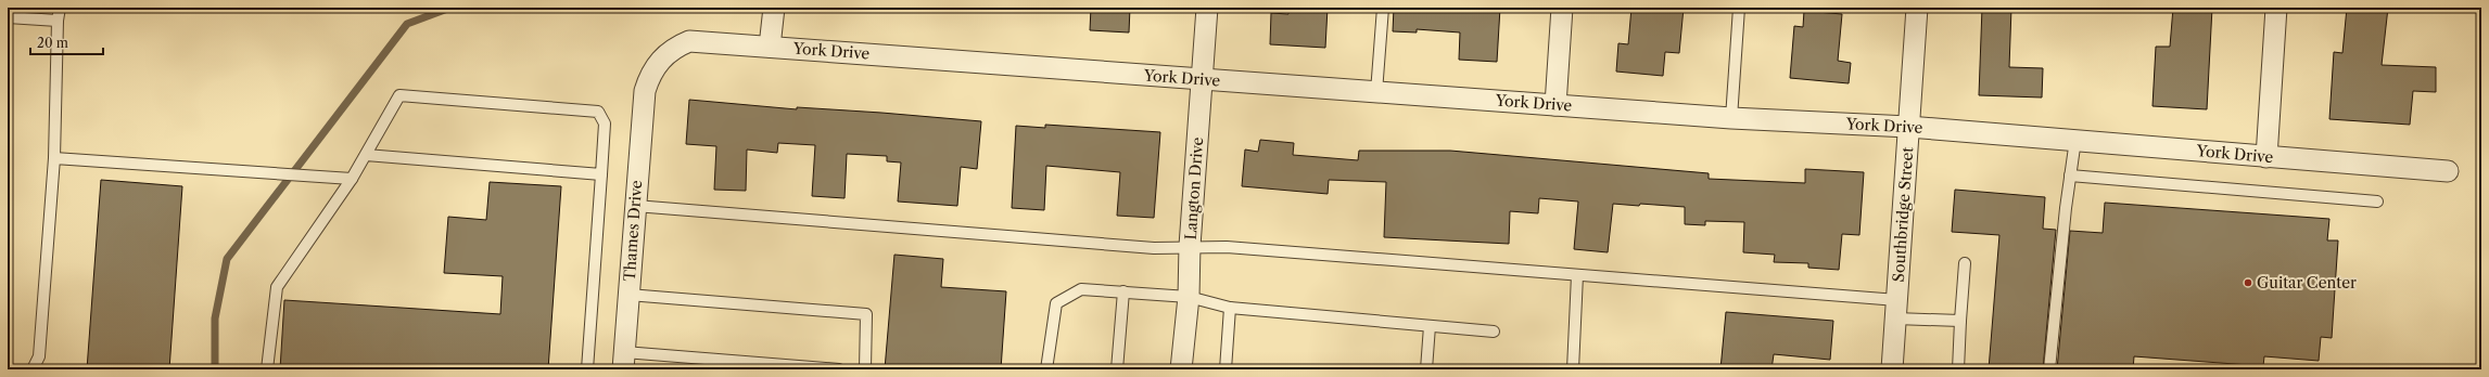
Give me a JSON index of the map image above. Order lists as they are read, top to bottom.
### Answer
{
  "streets": {
    "street": [
      "York Drive",
      "Langton Drive",
      "Southbridge Street",
      "Thames Drive"
    ]
  },
  "crossings": [
    ["York Drive", "Langton Drive"],
    ["York Drive", "Southbridge Street"],
    ["York Drive", "Thames Drive"]
  ],
  "places": ["Guitar Center"],
  "scale_bar": "20 m"
}
